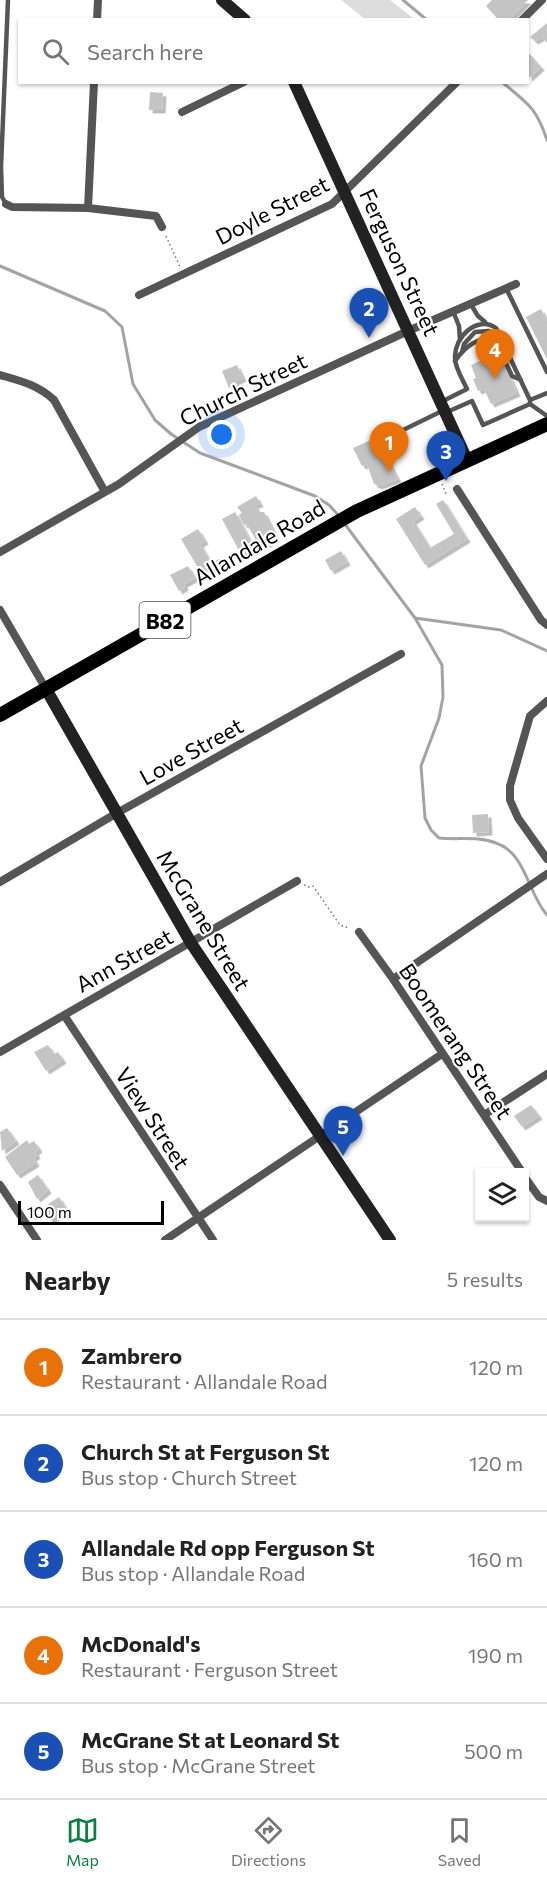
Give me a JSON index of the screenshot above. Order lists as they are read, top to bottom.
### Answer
{
  "streets": {
    "main road": ["Allandale Road", "B82"],
    "street": [
      "Doyle Street",
      "Ferguson Street",
      "Church Street",
      "Love Street",
      "McGrane Street",
      "Ann Street",
      "Boomerang Street",
      "View Street"
    ]
  },
  "crossings": [
    ["Doyle Street", "Ferguson Street"],
    ["Ferguson Street", "Church Street"],
    ["Ferguson Street", "Allandale Road"],
    ["Allandale Road", "McGrane Street"],
    ["Love Street", "McGrane Street"],
    ["McGrane Street", "Ann Street"],
    ["Ann Street", "View Street"]
  ],
  "scale_bar": "100 m",
  "page": {
    "search": "Search here",
    "pins": [
      "2",
      "4",
      "1",
      "3",
      "5"
    ],
    "scale": "100 m",
    "heading": ["Nearby", "5 results"],
    "list": [
      {
        "mark": "1",
        "name": "Zambrero",
        "note": "Restaurant · Allandale Road",
        "value": "120 m"
      },
      {
        "mark": "2",
        "name": "Church St at Ferguson St",
        "note": "Bus stop · Church Street",
        "value": "120 m"
      },
      {
        "mark": "3",
        "name": "Allandale Rd opp Ferguson St",
        "note": "Bus stop · Allandale Road",
        "value": "160 m"
      },
      {
        "mark": "4",
        "name": "McDonald's",
        "note": "Restaurant · Ferguson Street",
        "value": "190 m"
      },
      {
        "mark": "5",
        "name": "McGrane St at Leonard St",
        "note": "Bus stop · McGrane Street",
        "value": "500 m"
      }
    ],
    "nav": ["Map", "Directions", "Saved"]
  }
}
